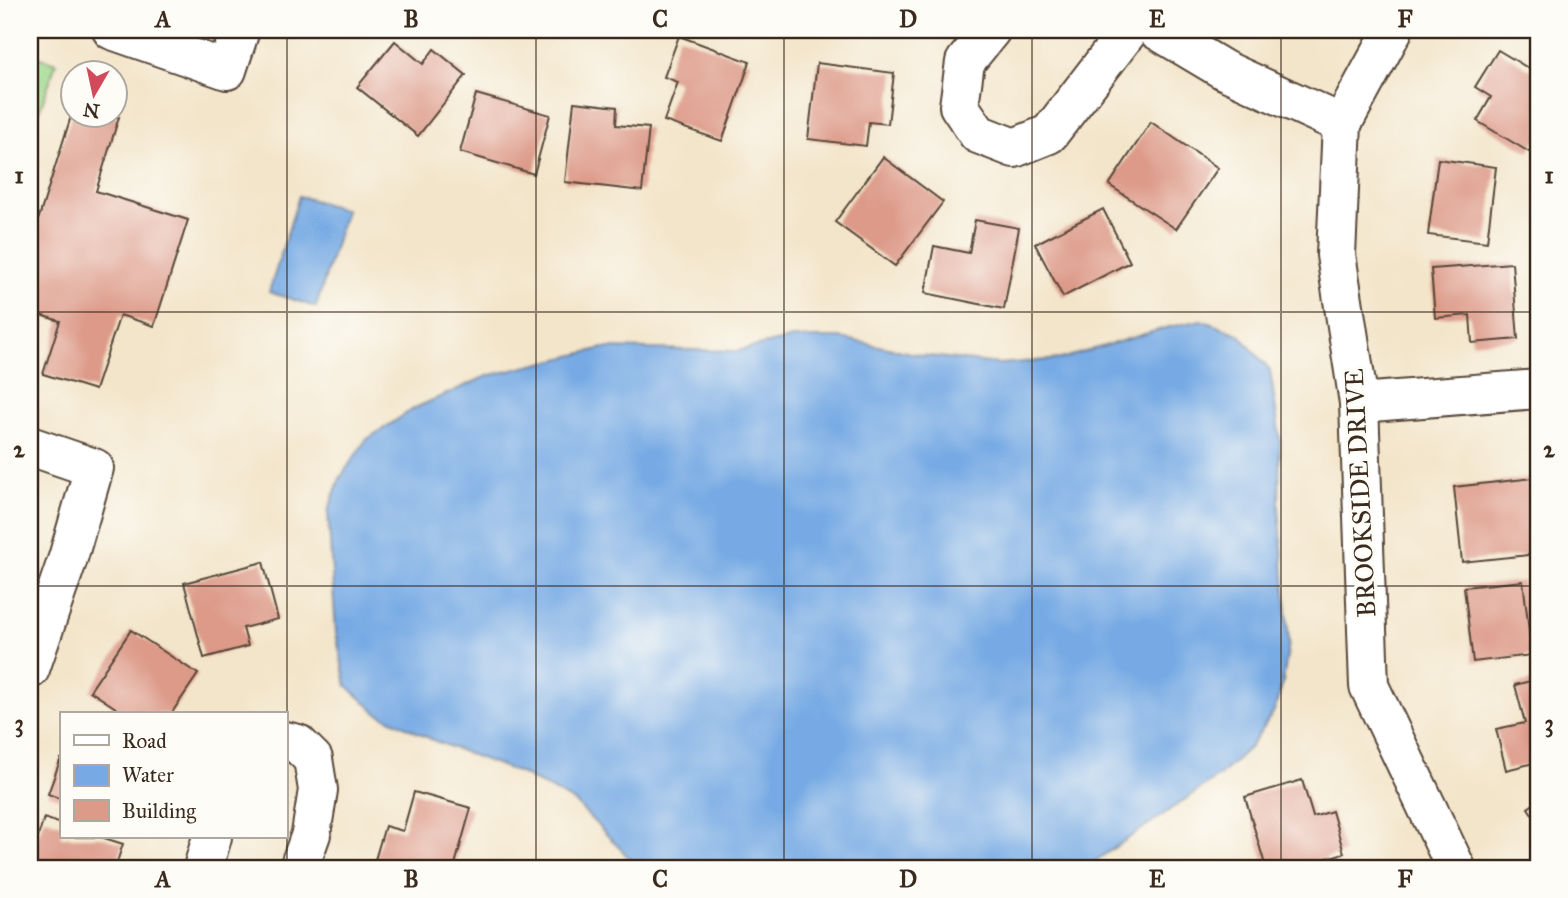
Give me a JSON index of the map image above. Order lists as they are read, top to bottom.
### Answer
{
  "streets": {
    "street": ["BROOKSIDE DRIVE"]
  },
  "legend": ["Road", "Water", "Building"],
  "north": "bottom",
  "grid": {
    "columns": [
      "A",
      "B",
      "C",
      "D",
      "E",
      "F"
    ],
    "rows": ["1", "2", "3"]
  }
}
